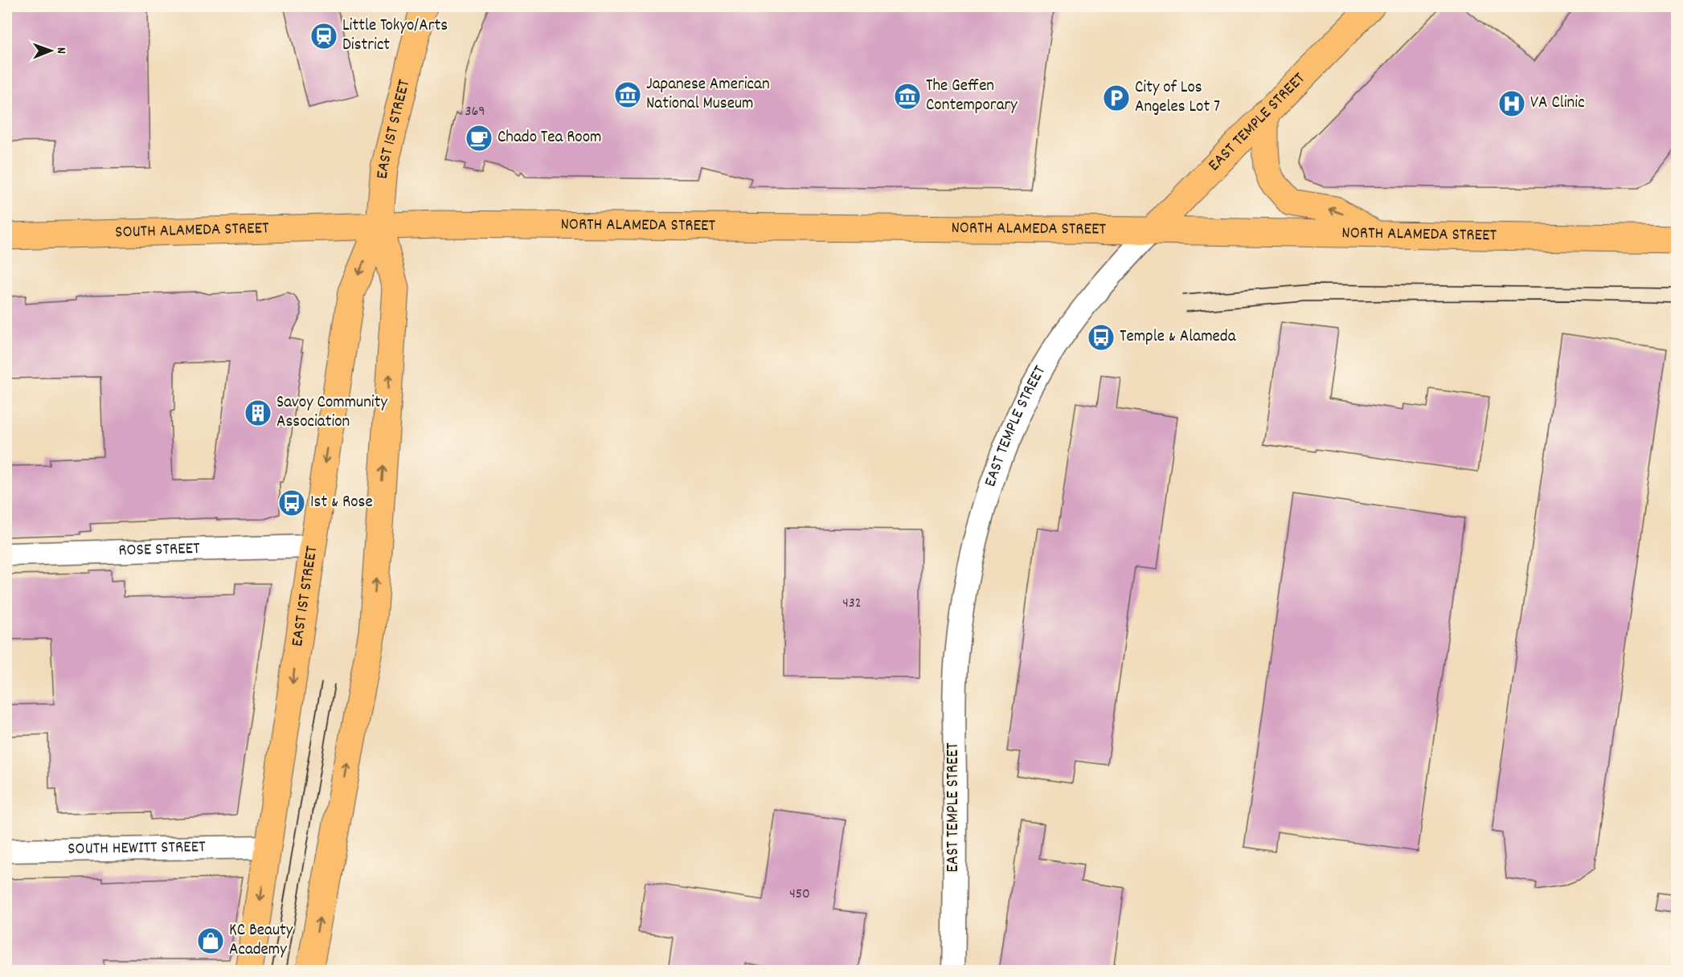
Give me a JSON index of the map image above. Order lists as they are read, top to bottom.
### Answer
{
  "streets": {
    "main road": [
      "EAST TEMPLE STREET",
      "EAST 1ST STREET",
      "NORTH ALAMEDA STREET",
      "SOUTH ALAMEDA STREET"
    ],
    "street": ["ROSE STREET", "SOUTH HEWITT STREET"]
  },
  "crossings": [
    ["EAST TEMPLE STREET", "NORTH ALAMEDA STREET"],
    ["EAST 1ST STREET", "NORTH ALAMEDA STREET"],
    ["EAST 1ST STREET", "SOUTH ALAMEDA STREET"],
    ["EAST 1ST STREET", "ROSE STREET"],
    ["EAST 1ST STREET", "SOUTH HEWITT STREET"],
    ["NORTH ALAMEDA STREET", "SOUTH ALAMEDA STREET"]
  ],
  "places": {
    "station": ["Little Tokyo/Arts District"],
    "museum": ["Japanese American National Museum", "The Geffen Contemporary"],
    "parking": ["City of Los Angeles Lot 7"],
    "hospital": ["VA Clinic"],
    "cafe": ["Chado Tea Room"],
    "bus stop": ["Temple & Alameda", "1st & Rose"],
    "building": ["Savoy Community Association"],
    "shop": ["KC Beauty Academy"]
  },
  "house_numbers": ["369", "432", "450"],
  "north": "right"
}
